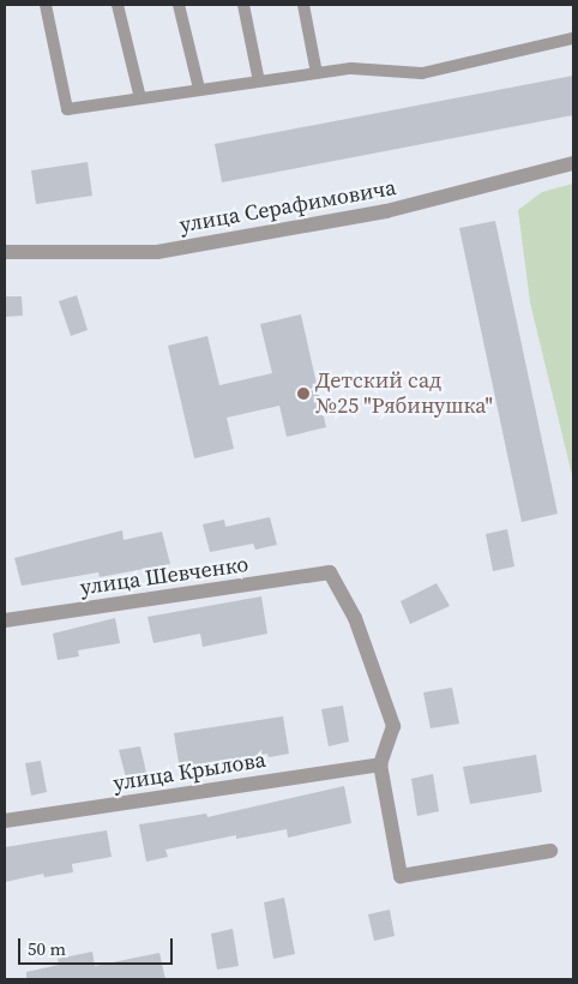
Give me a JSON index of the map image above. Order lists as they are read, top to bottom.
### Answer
{
  "streets": {
    "street": ["улица Серафимовича", "улица Шевченко", "улица Крылова"]
  },
  "crossings": [
    ["улица Шевченко", "улица Крылова"]
  ],
  "places": ["Детский сад №25 \"Рябинушка\""],
  "scale_bar": "50 m"
}
